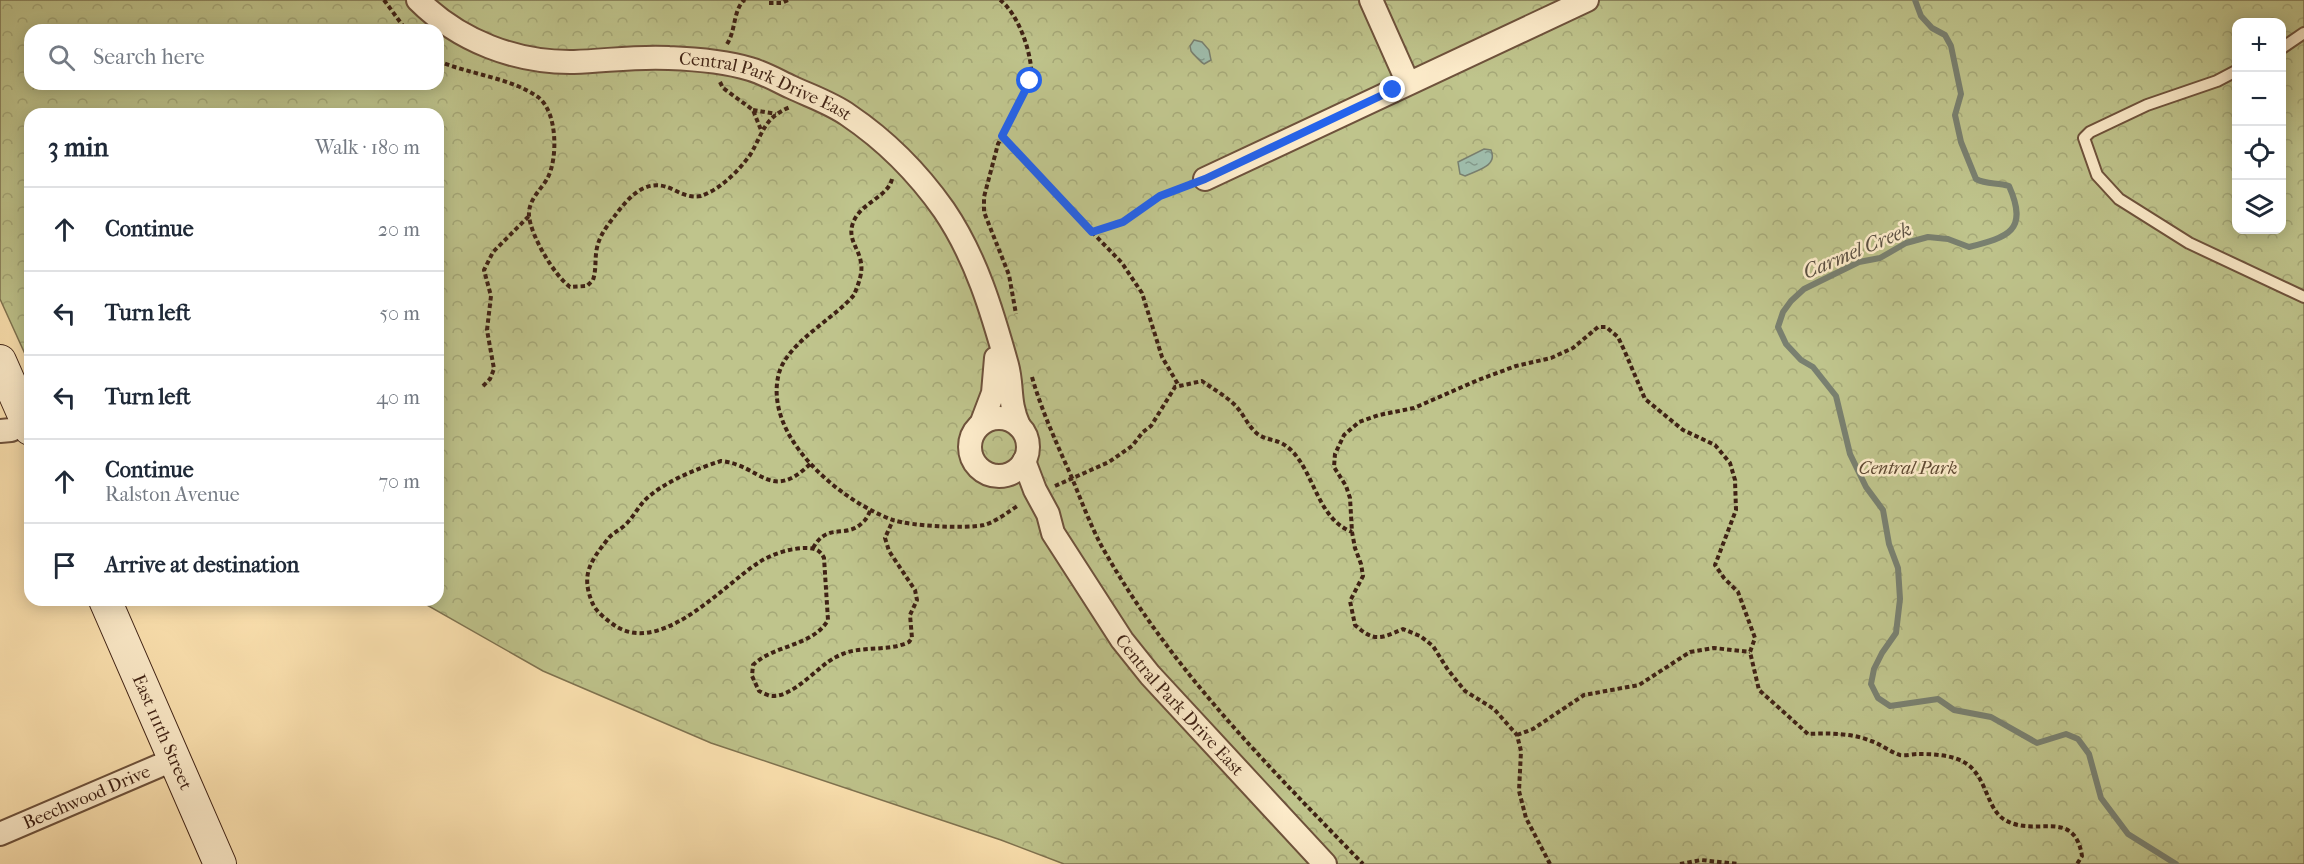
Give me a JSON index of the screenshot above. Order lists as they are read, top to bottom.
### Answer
{
  "streets": {
    "main road": ["East 111th Street"],
    "street": ["Central Park Drive East", "Beechwood Drive"]
  },
  "crossings": [
    ["East 111th Street", "Beechwood Drive"]
  ],
  "water": ["Carmel Creek"],
  "parks": ["Central Park"],
  "page": {
    "map_buttons": ["+", "−"],
    "search": "Search here",
    "heading": ["3 min", "Walk · 180 m"],
    "list": [
      ["Continue", "20 m"],
      ["Turn left", "50 m"],
      ["Turn left", "40 m"],
      ["Continue", "Ralston Avenue", "70 m"],
      "Arrive at destination"
    ]
  }
}
